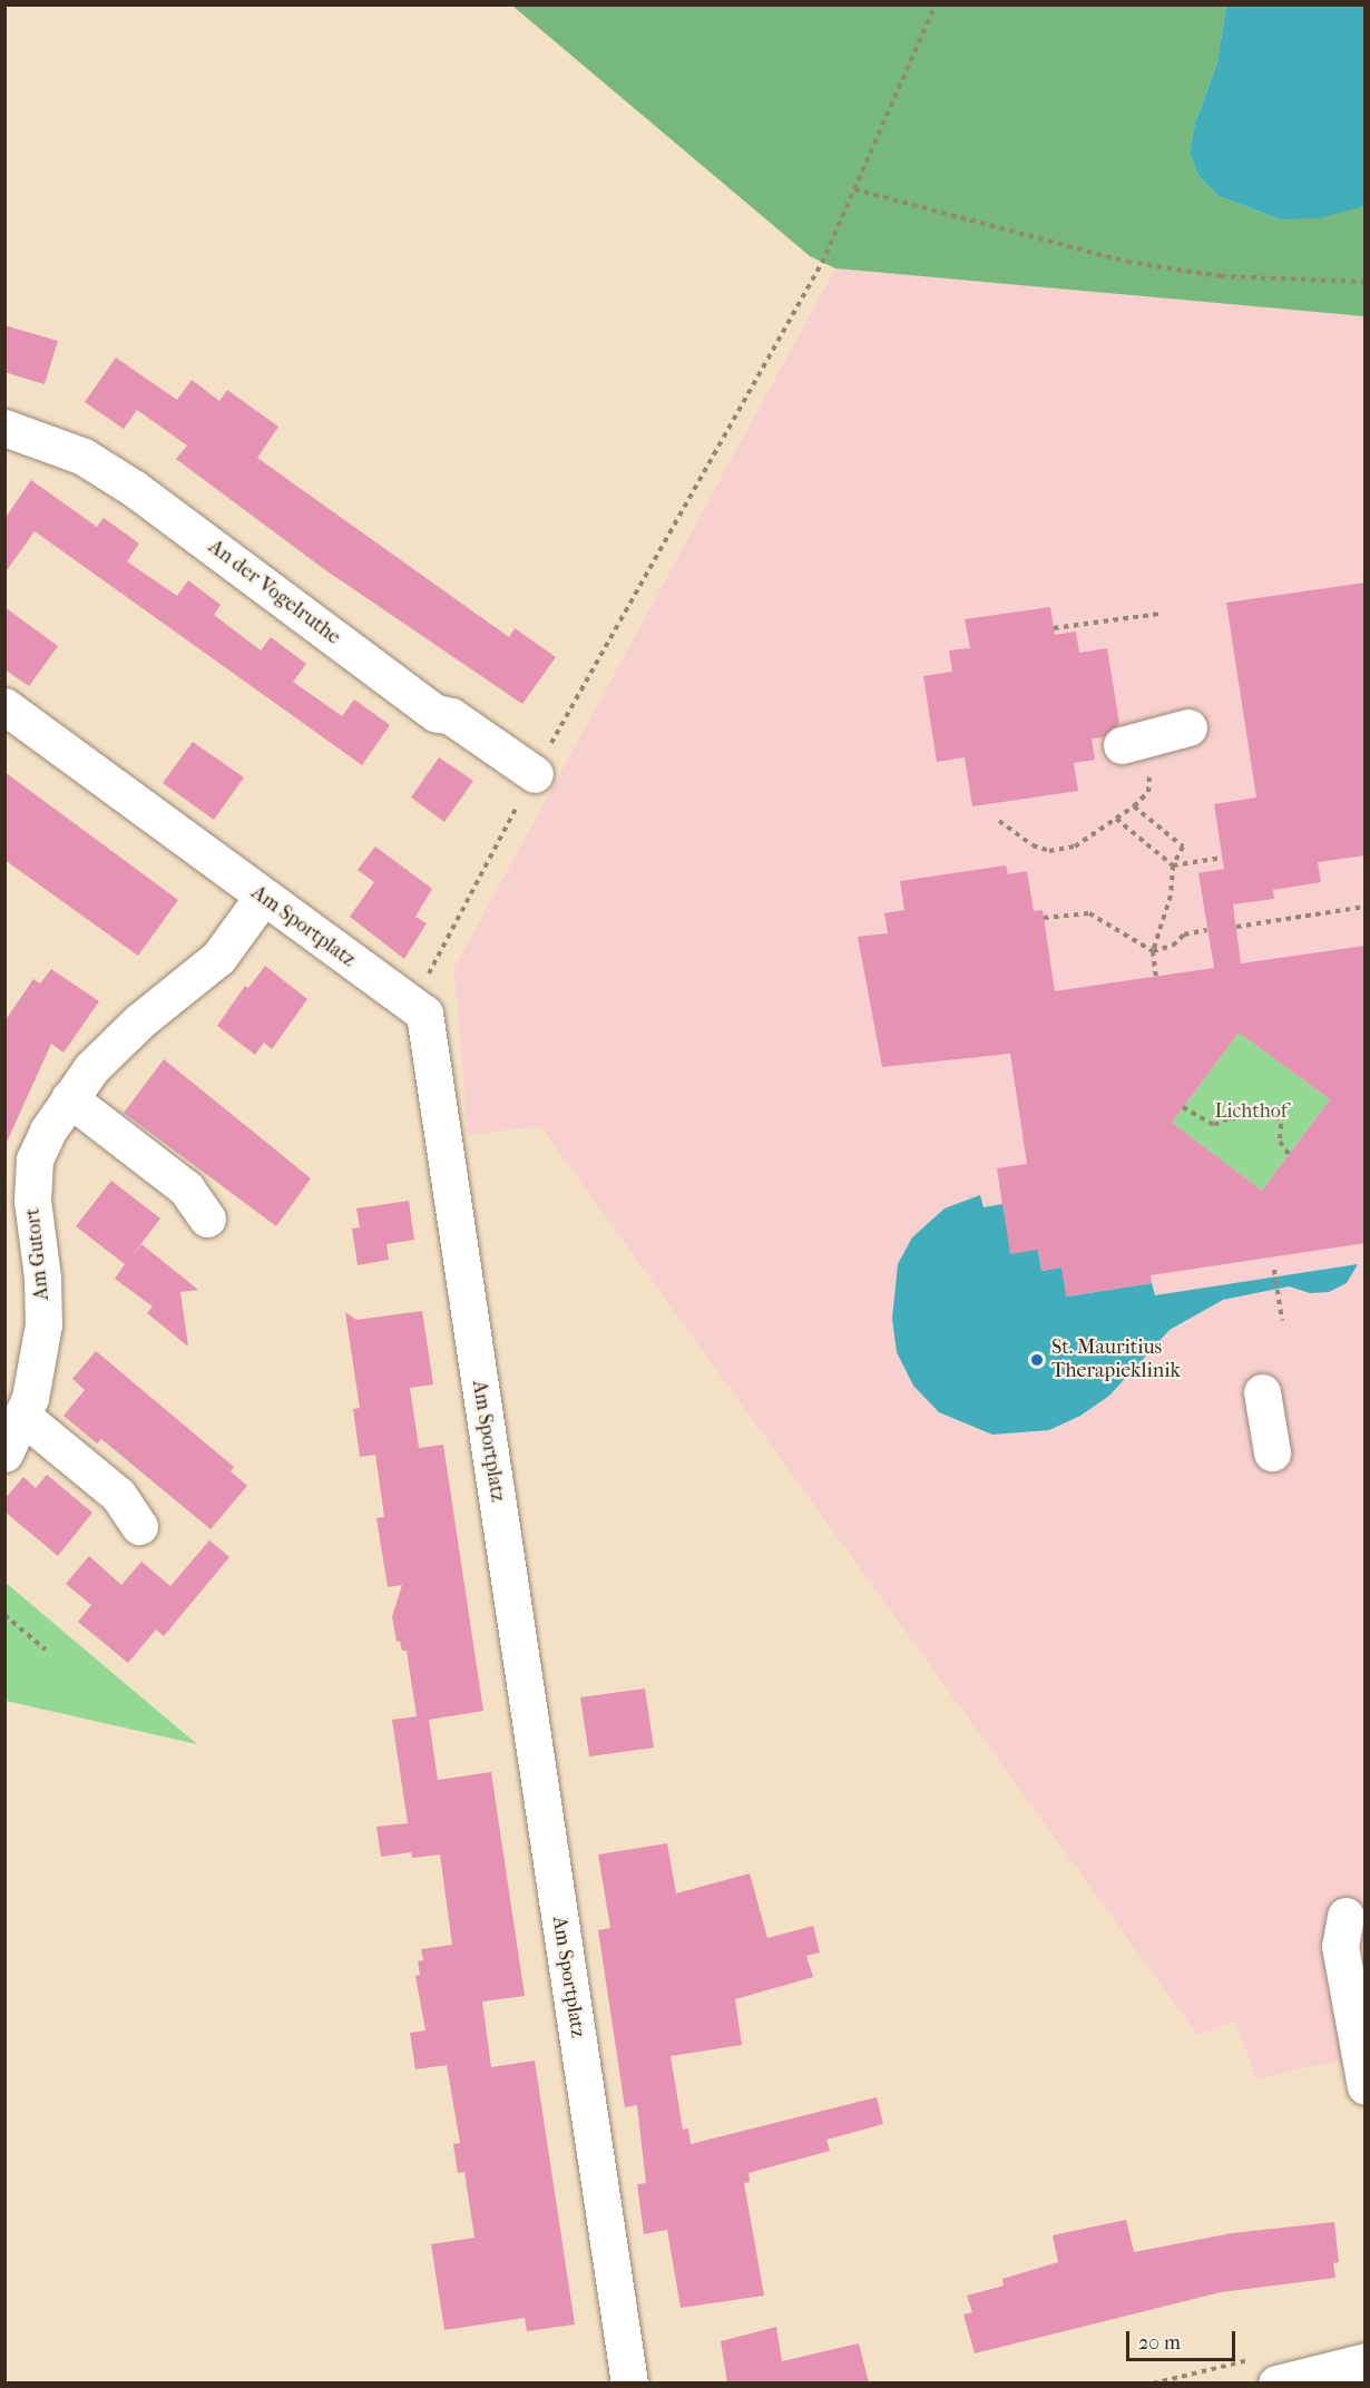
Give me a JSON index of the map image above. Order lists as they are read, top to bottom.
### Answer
{
  "streets": {
    "street": ["An der Vogelruthe", "Am Sportplatz", "Am Gutort"]
  },
  "crossings": [
    ["Am Sportplatz", "Am Gutort"]
  ],
  "parks": ["Lichthof"],
  "places": ["St. Mauritius Therapieklinik"],
  "scale_bar": "20 m"
}
